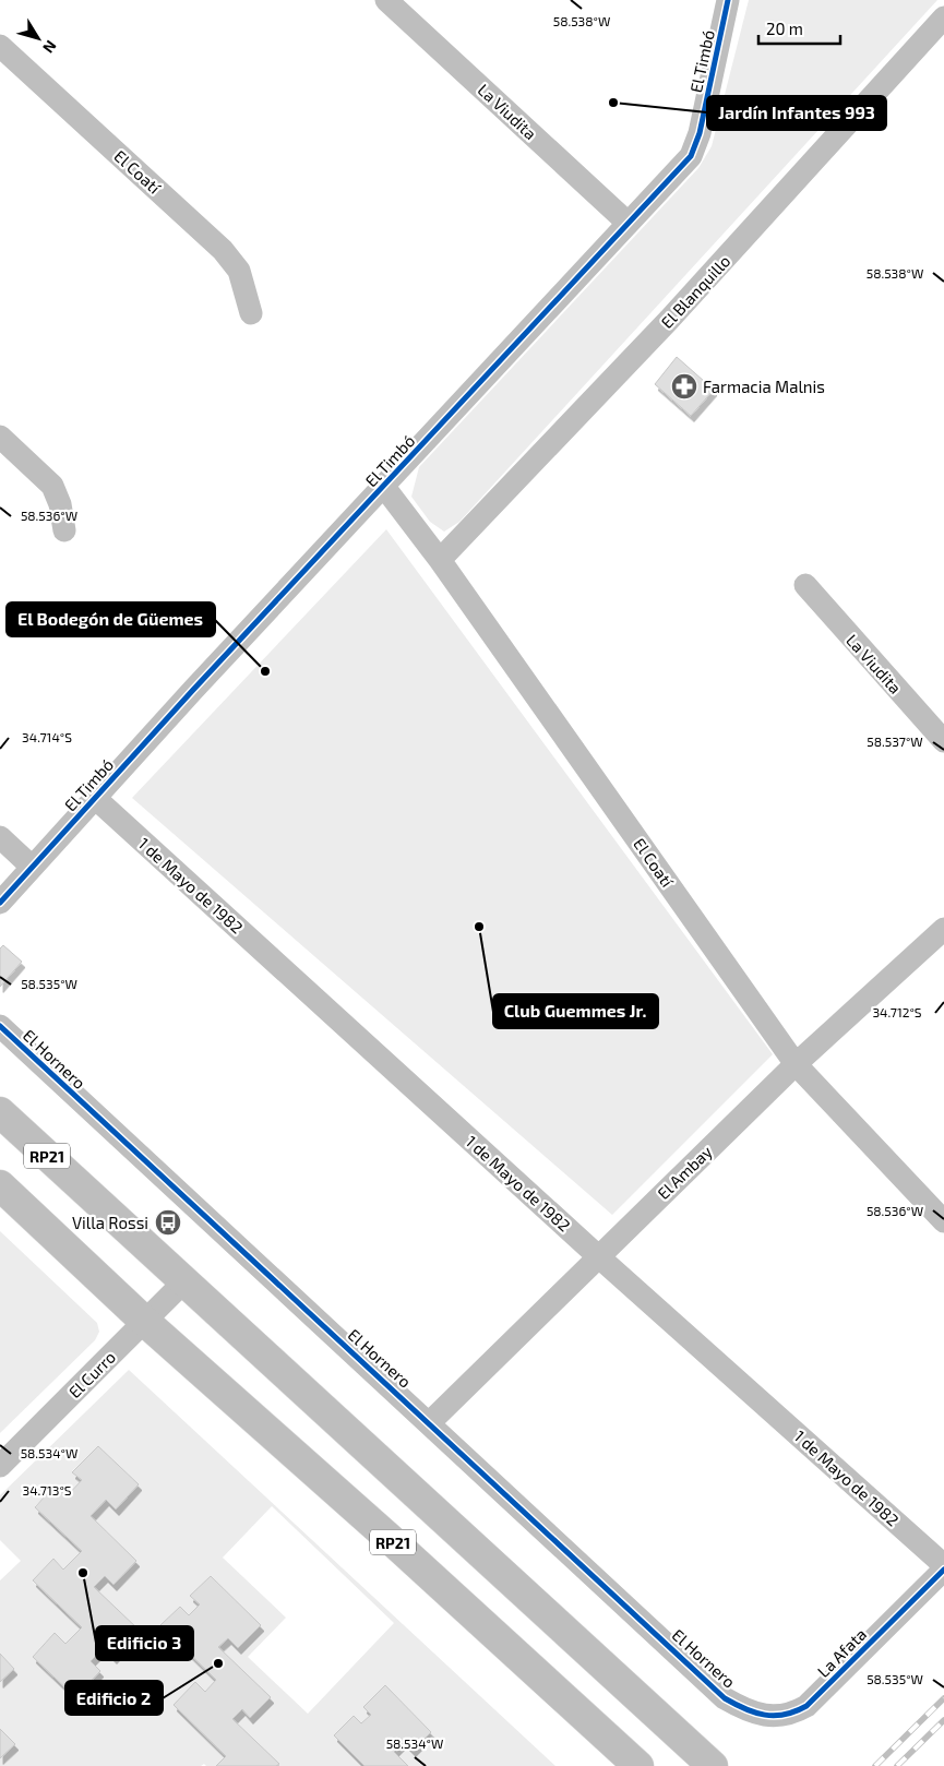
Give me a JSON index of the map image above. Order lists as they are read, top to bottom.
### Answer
{
  "streets": {
    "main road": ["RP21"],
    "street": [
      "El Timbó",
      "La Viudita",
      "El Coatí",
      "El Blanquillo",
      "1 de Mayo de 1982",
      "El Hornero",
      "El Ambay",
      "El Curro",
      "La Afata"
    ]
  },
  "crossings": [
    ["El Timbó", "La Viudita"],
    ["El Timbó", "El Coatí"],
    ["El Timbó", "1 de Mayo de 1982"],
    ["El Coatí", "El Blanquillo"],
    ["El Coatí", "El Ambay"],
    ["1 de Mayo de 1982", "El Ambay"],
    ["El Hornero", "El Ambay"],
    ["El Hornero", "La Afata"],
    ["RP21", "El Curro"]
  ],
  "places": {
    "other": [
      "Jardín Infantes 993",
      "El Bodegón de Güemes",
      "Club Guemmes Jr.",
      "Edificio 3",
      "Edificio 2"
    ],
    "pharmacy": ["Farmacia Malnis"],
    "bus stop": ["Villa Rossi"]
  },
  "scale_bar": "20 m",
  "north": "bottom right",
  "coordinates": [
    "58.538°W",
    "58.536°W",
    "34.714°S",
    "58.537°W",
    "58.535°W",
    "34.712°S",
    "58.534°W",
    "34.713°S"
  ]
}
